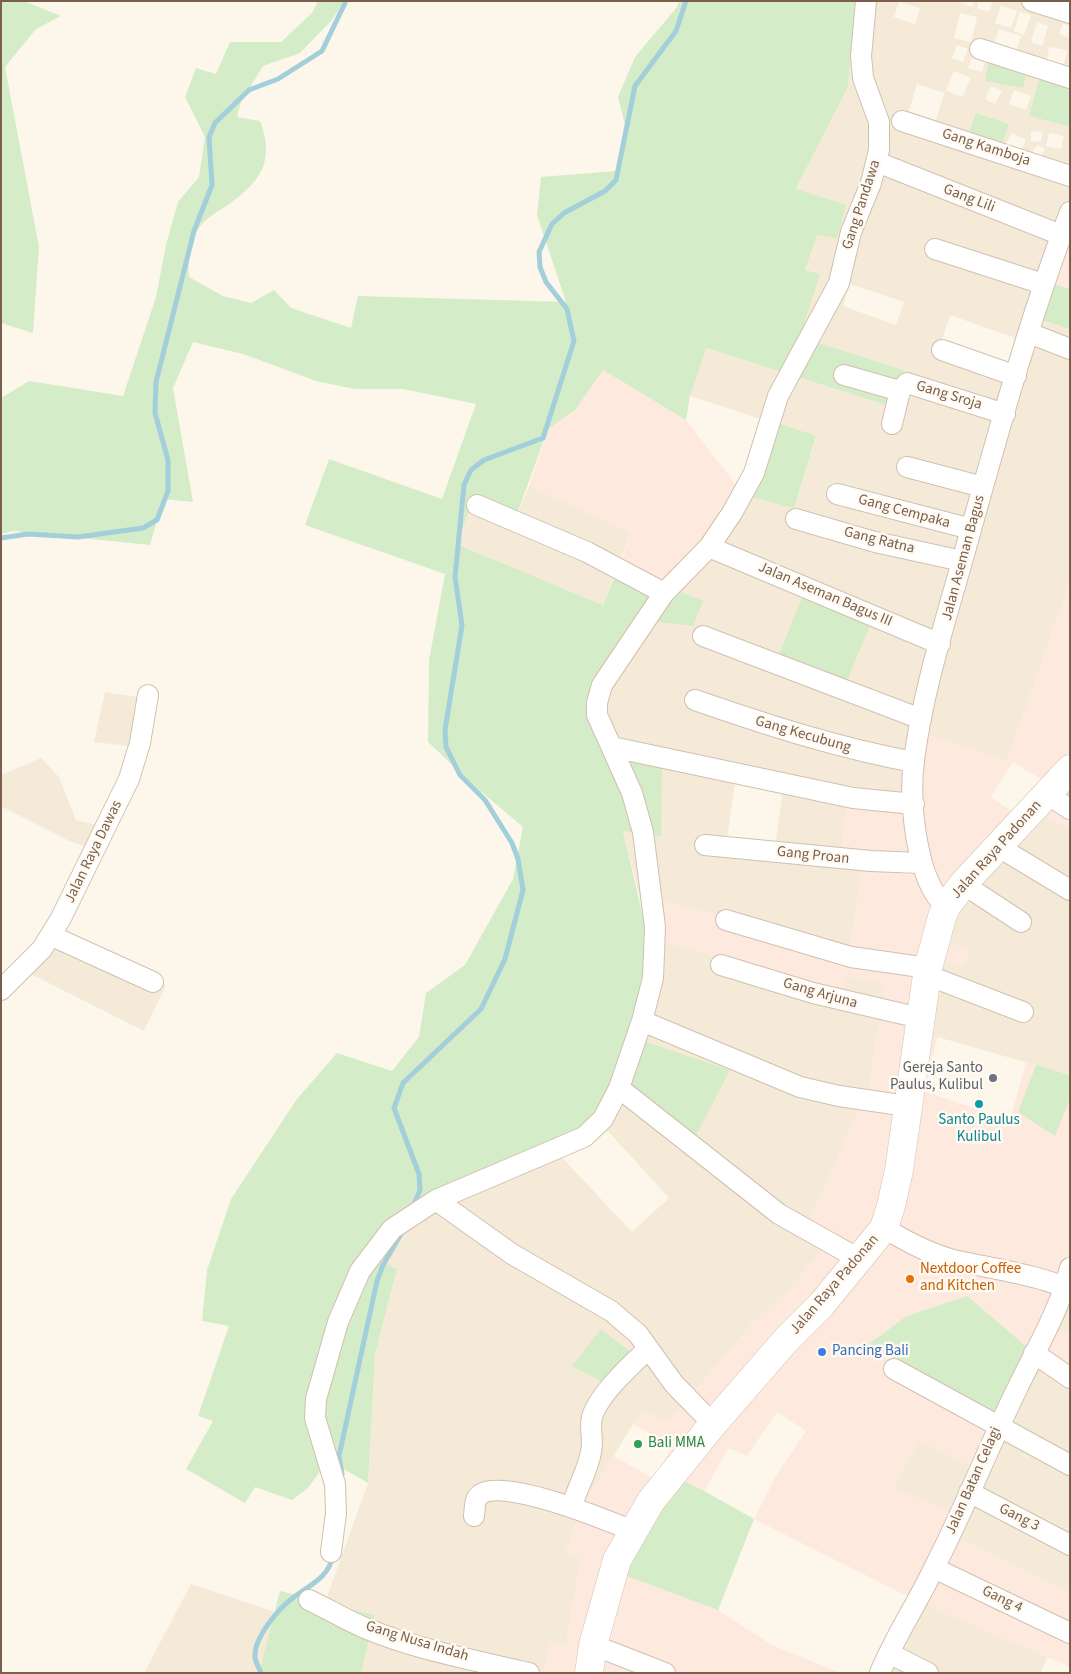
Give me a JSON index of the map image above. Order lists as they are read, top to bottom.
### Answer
{
  "streets": {
    "main road": ["Jalan Raya Padonan"],
    "street": [
      "Gang Kamboja",
      "Gang Lili",
      "Gang Pandawa",
      "Gang Sroja",
      "Gang Cempaka",
      "Gang Ratna",
      "Jalan Aseman Bagus",
      "Jalan Aseman Bagus III",
      "Gang Kecubung",
      "Jalan Raya Dawas",
      "Gang Proan",
      "Gang Arjuna",
      "Jalan Batan Celagi",
      "Gang 3",
      "Gang 4",
      "Gang Nusa Indah"
    ]
  },
  "crossings": [
    ["Gang Lili", "Gang Pandawa"],
    ["Gang Lili", "Jalan Aseman Bagus"],
    ["Gang Pandawa", "Jalan Aseman Bagus III"],
    ["Gang Sroja", "Jalan Aseman Bagus"],
    ["Gang Cempaka", "Jalan Aseman Bagus"],
    ["Gang Ratna", "Jalan Aseman Bagus"],
    ["Jalan Aseman Bagus", "Jalan Aseman Bagus III"],
    ["Jalan Aseman Bagus", "Gang Kecubung"],
    ["Jalan Aseman Bagus", "Jalan Raya Padonan"],
    ["Jalan Aseman Bagus", "Gang Proan"],
    ["Jalan Raya Padonan", "Gang Arjuna"],
    ["Jalan Batan Celagi", "Gang 3"],
    ["Jalan Batan Celagi", "Gang 4"]
  ],
  "places": [
    "Gereja Santo Paulus, Kulibul",
    "Santo Paulus Kulibul",
    "Nextdoor Coffee and Kitchen",
    "Pancing Bali",
    "Bali MMA"
  ]
}
